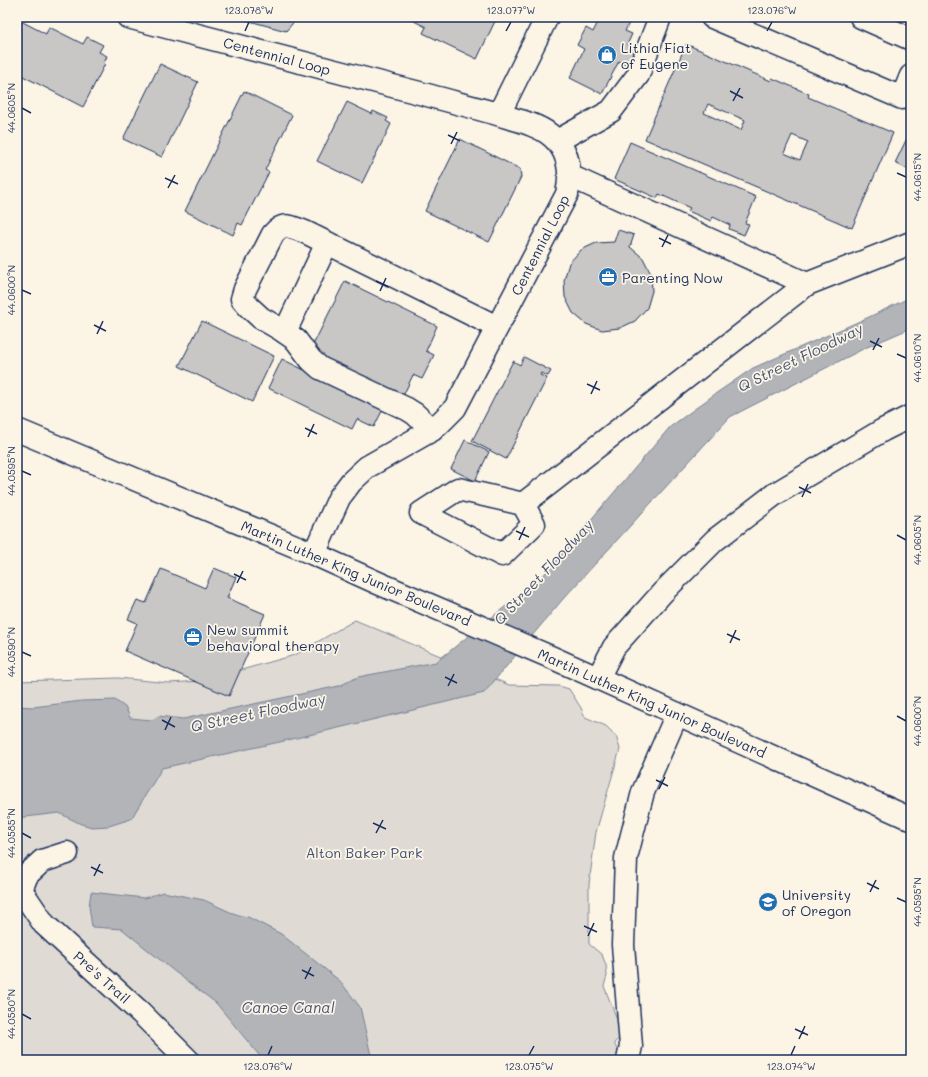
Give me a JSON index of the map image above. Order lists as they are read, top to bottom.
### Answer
{
  "streets": {
    "street": ["Centennial Loop", "Martin Luther King Junior Boulevard", "Pre's Trail"]
  },
  "crossings": [
    ["Centennial Loop", "Martin Luther King Junior Boulevard"]
  ],
  "water": ["Q Street Floodway", "Canoe Canal"],
  "parks": ["Alton Baker Park"],
  "places": {
    "shop": ["Lithia Fiat of Eugene"],
    "office": ["Parenting Now", "New summit behavioral therapy"],
    "school or university": ["University of Oregon"]
  },
  "coordinates": [
    "123.078°W",
    "123.077°W",
    "123.076°W",
    "44.0605°N",
    "44.0615°N",
    "44.0600°N",
    "44.0610°N",
    "44.0595°N",
    "44.0590°N",
    "44.0585°N",
    "44.0580°N",
    "123.075°W",
    "123.074°W"
  ]
}
